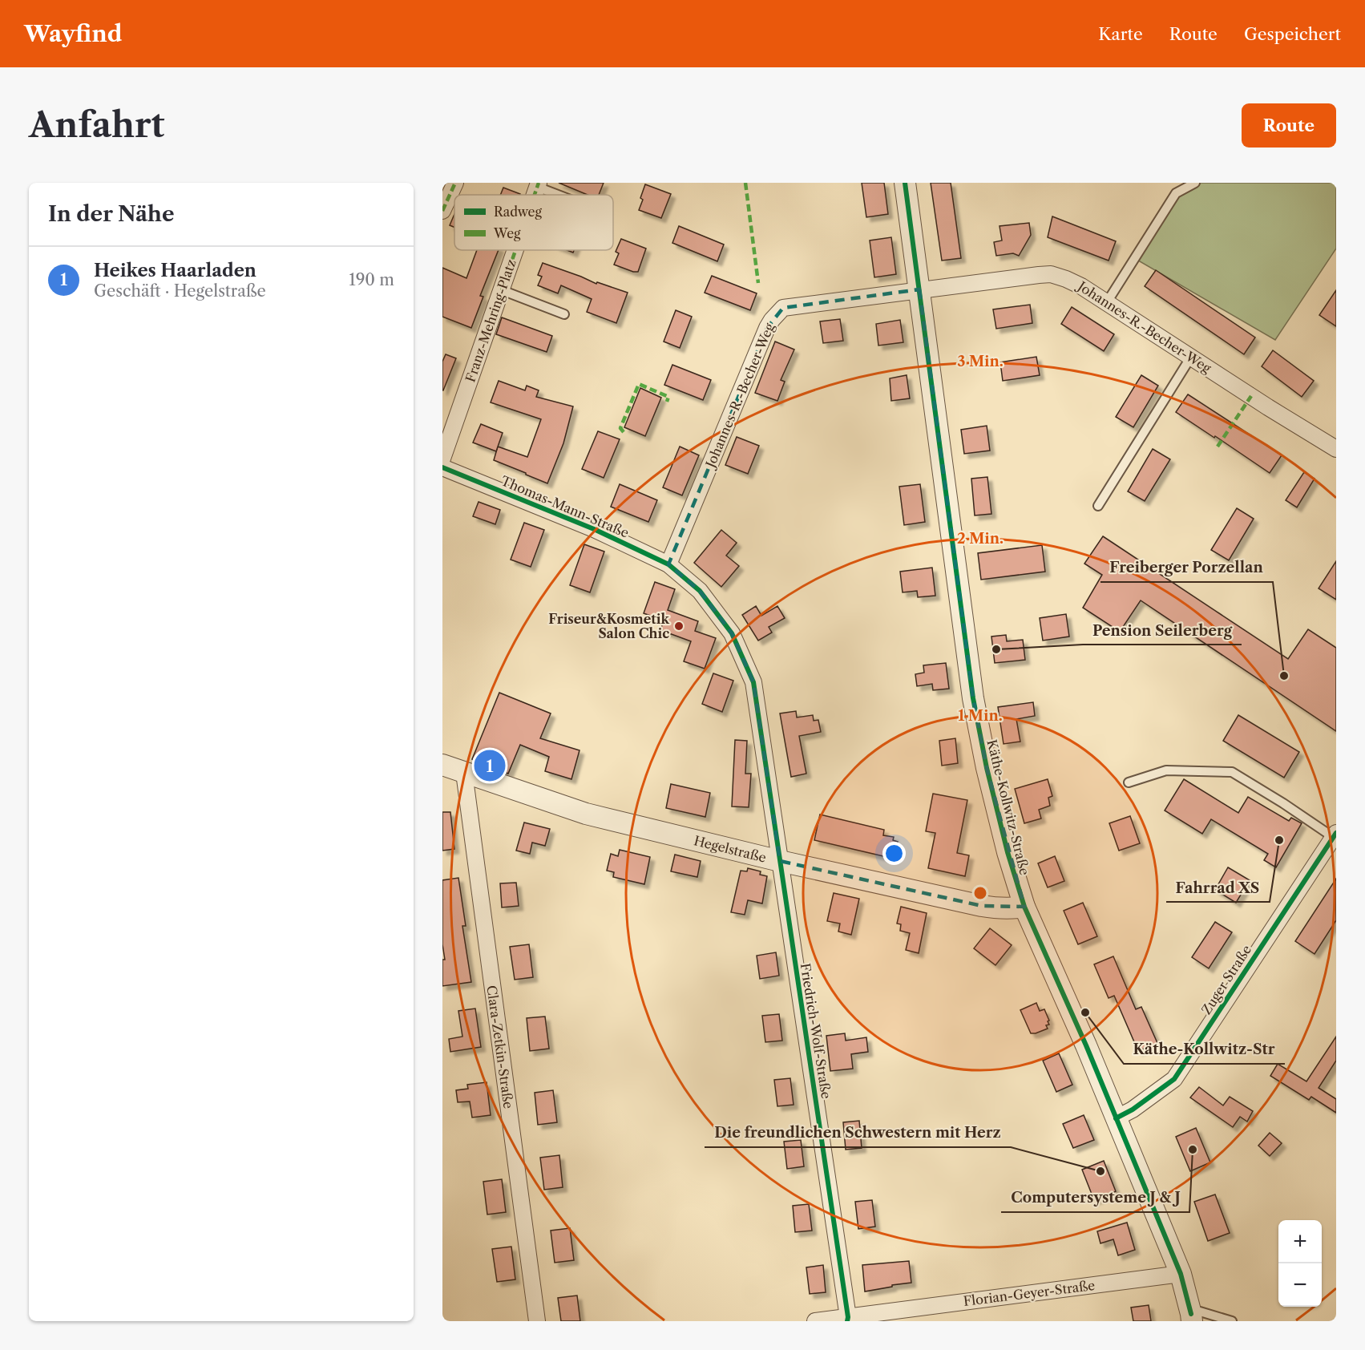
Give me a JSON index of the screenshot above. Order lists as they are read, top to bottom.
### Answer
{
  "streets": {
    "street": [
      "Franz-Mehring-Platz",
      "Johannes-R.-Becher-Weg",
      "Thomas-Mann-Straße",
      "Käthe-Kollwitz-Straße",
      "Hegelstraße",
      "Zuger Straße",
      "Friedrich-Wolf-Straße",
      "Clara-Zetkin-Straße",
      "Florian-Geyer-Straße"
    ]
  },
  "crossings": [
    ["Johannes-R.-Becher-Weg", "Thomas-Mann-Straße"],
    ["Johannes-R.-Becher-Weg", "Käthe-Kollwitz-Straße"],
    ["Thomas-Mann-Straße", "Hegelstraße"],
    ["Thomas-Mann-Straße", "Friedrich-Wolf-Straße"],
    ["Käthe-Kollwitz-Straße", "Hegelstraße"],
    ["Käthe-Kollwitz-Straße", "Zuger Straße"],
    ["Käthe-Kollwitz-Straße", "Florian-Geyer-Straße"],
    ["Hegelstraße", "Friedrich-Wolf-Straße"],
    ["Hegelstraße", "Clara-Zetkin-Straße"],
    ["Friedrich-Wolf-Straße", "Florian-Geyer-Straße"]
  ],
  "places": [
    "Friseur&Kosmetik Salon Chic",
    "Pension Seilerberg",
    "Freiberger Porzellan",
    "Fahrrad XS",
    "Käthe-Kollwitz-Str",
    "Computersysteme J & J",
    "Die freundlichen Schwestern mit Herz"
  ],
  "legend": ["Radweg", "Weg"],
  "page": {
    "header": "Wayfind",
    "nav": ["Karte", "Route", "Gespeichert"],
    "buttons": "Route",
    "title": "Anfahrt",
    "heading": "In der Nähe",
    "list": [
      {
        "mark": "1",
        "name": "Heikes Haarladen",
        "note": "Geschäft · Hegelstraße",
        "value": "190 m"
      }
    ],
    "pins": "1",
    "map_buttons": ["+", "−"]
  },
  "rings": ["3 Min.", "2 Min.", "1 Min."]
}
